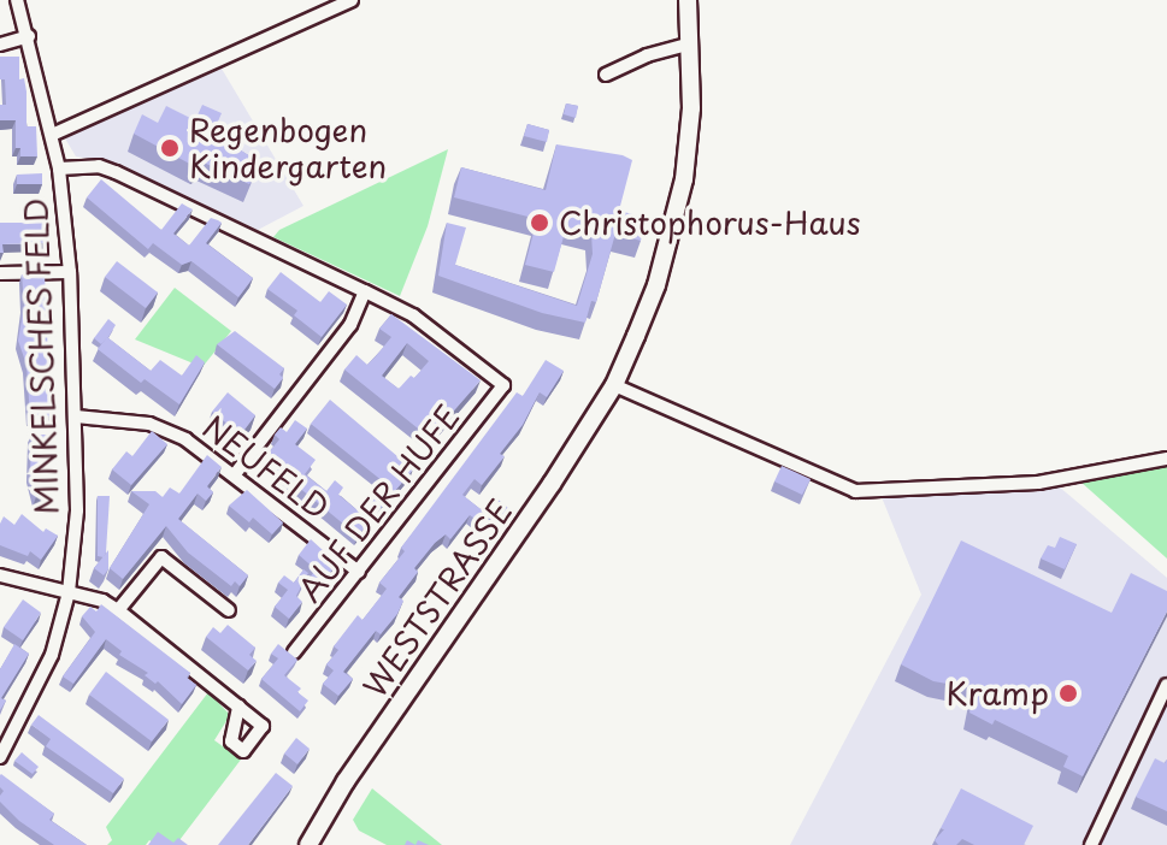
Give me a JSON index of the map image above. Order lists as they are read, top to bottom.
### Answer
{
  "streets": {
    "main road": ["WESTSTRASSE"],
    "street": ["MINKELSCHES FELD", "NEUFELD", "AUF DER HUFE"]
  },
  "crossings": [
    ["MINKELSCHES FELD", "NEUFELD"],
    ["NEUFELD", "AUF DER HUFE"]
  ],
  "places": ["Regenbogen Kindergarten", "Christophorus-Haus", "Kramp"]
}
